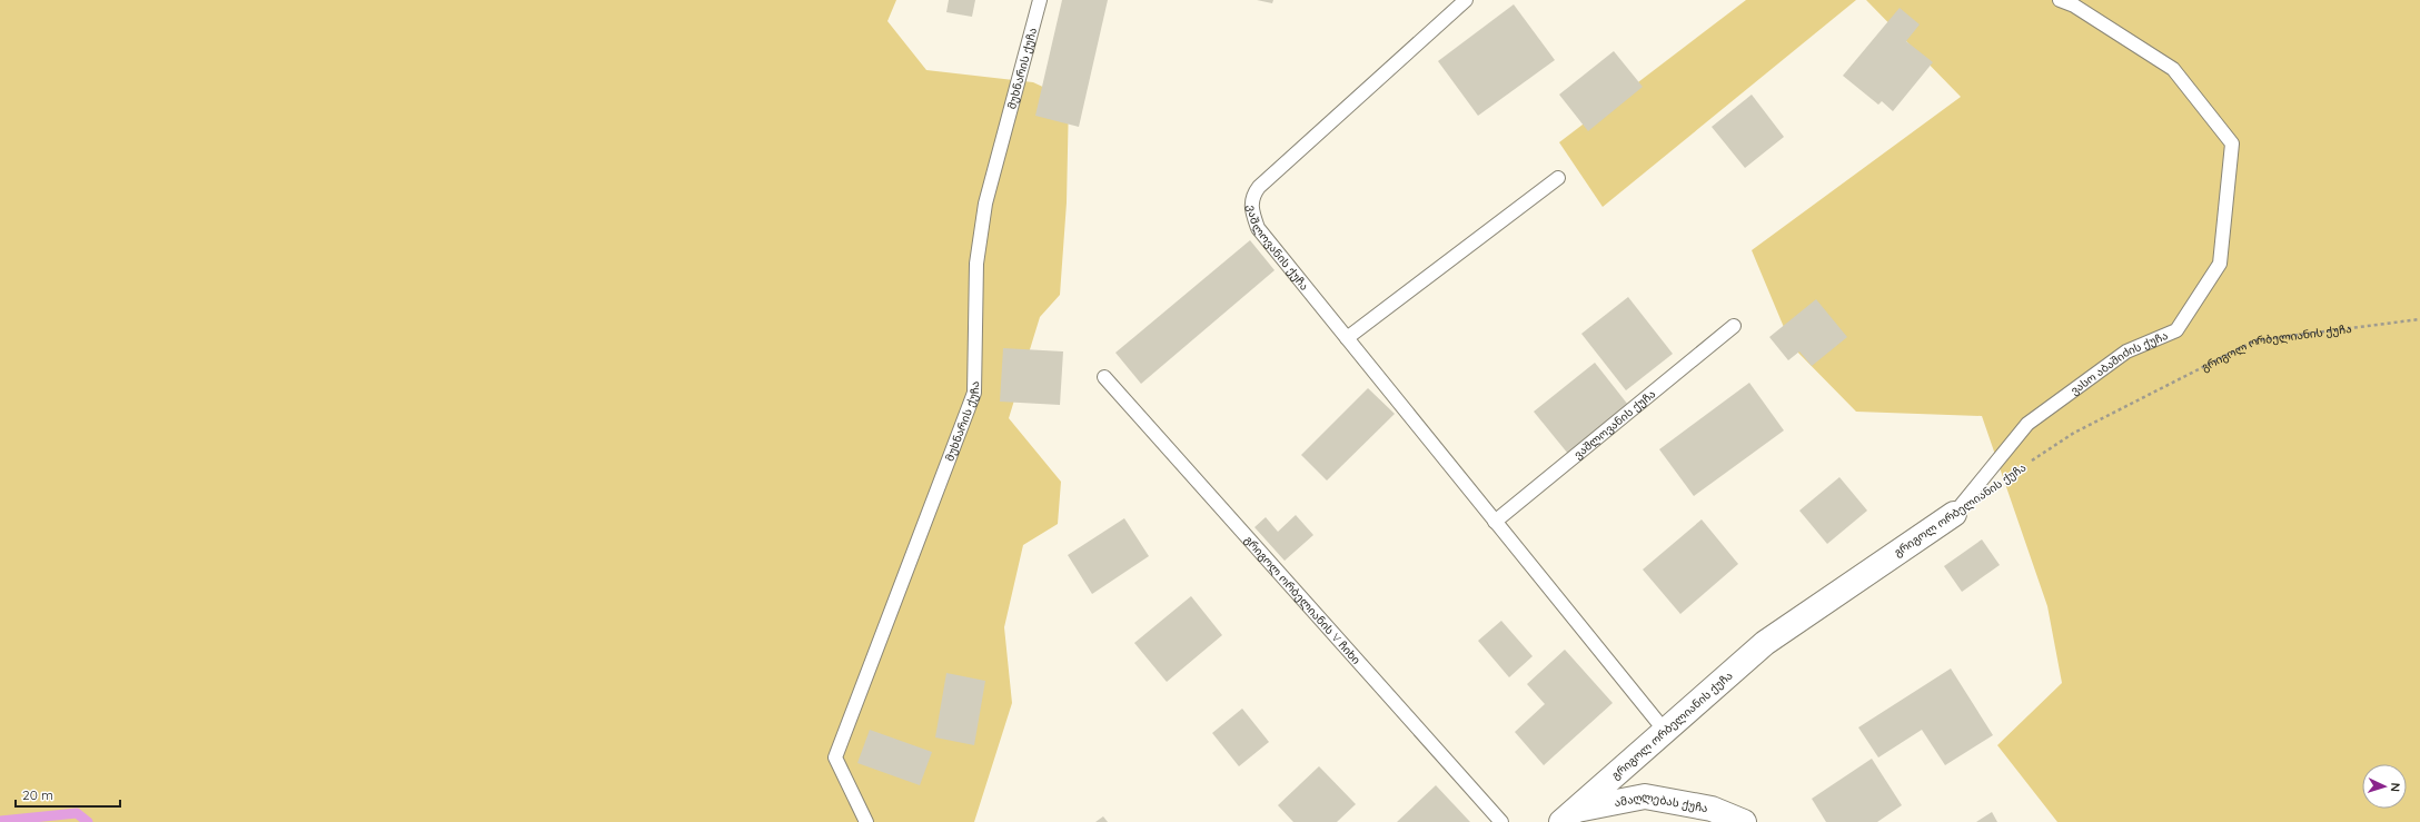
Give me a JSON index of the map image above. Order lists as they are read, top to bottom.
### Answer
{
  "streets": {
    "street": ["გრიგოლ ორბელიანის ქუჩა", "ამაღლებას ქუჩა"],
    "lane": [
      "მუხნარის ქუჩა",
      "ვაშლოვანის ქუჩა",
      "ვასო აბაშიძის ქუჩა",
      "გრიგოლ ორბელიანის V ჩიხი"
    ]
  },
  "crossings": [
    ["ვაშლოვანის ქუჩა", "გრიგოლ ორბელიანის ქუჩა"],
    ["გრიგოლ ორბელიანის ქუჩა", "ვასო აბაშიძის ქუჩა"],
    ["გრიგოლ ორბელიანის ქუჩა", "ამაღლებას ქუჩა"]
  ],
  "scale_bar": "20 m",
  "north": "right"
}
